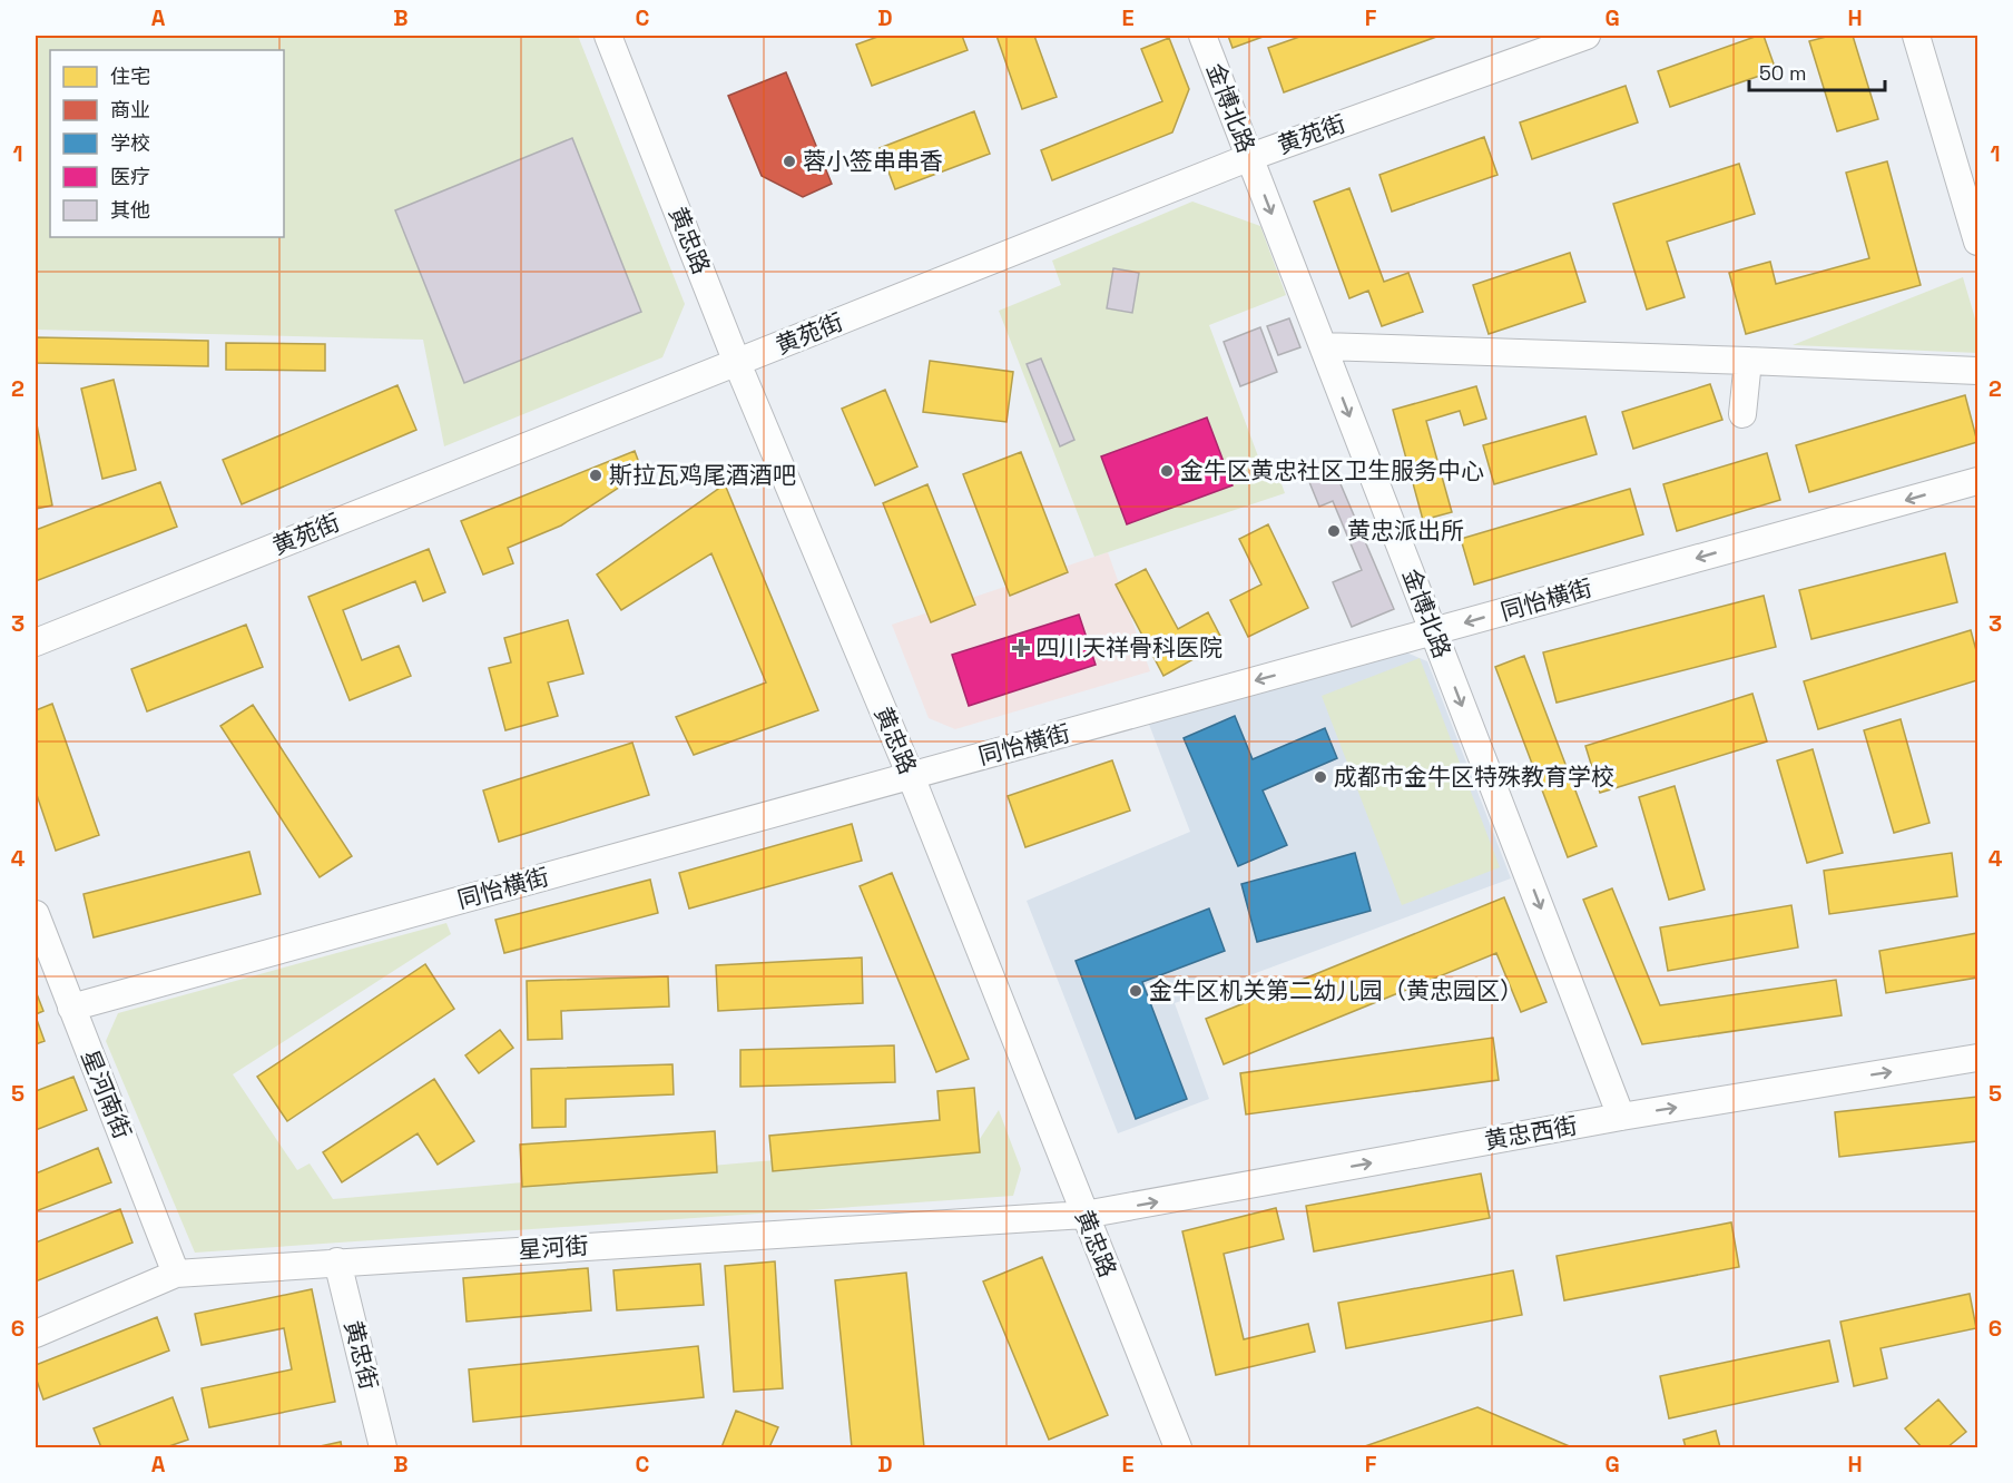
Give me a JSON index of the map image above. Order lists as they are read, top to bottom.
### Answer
{
  "streets": {
    "street": [
      "金博北路",
      "黄苑街",
      "黄忠路",
      "同怡横街",
      "星河南街",
      "黄忠西街",
      "星河街",
      "黄忠街"
    ]
  },
  "crossings": [
    ["金博北路", "黄苑街"],
    ["金博北路", "同怡横街"],
    ["金博北路", "黄忠西街"],
    ["黄苑街", "黄忠路"],
    ["黄忠路", "同怡横街"],
    ["黄忠路", "黄忠西街"],
    ["黄忠路", "星河街"],
    ["同怡横街", "星河南街"],
    ["星河南街", "星河街"],
    ["黄忠西街", "星河街"],
    ["星河街", "黄忠街"]
  ],
  "one_way": ["金博北路", "黄忠西街"],
  "places": {
    "other": [
      "蓉小签串串香",
      "金牛区黄忠社区卫生服务中心",
      "斯拉瓦鸡尾酒酒吧",
      "黄忠派出所",
      "成都市金牛区特殊教育学校",
      "金牛区机关第二幼儿园（黄忠园区）"
    ],
    "health": ["四川天祥骨科医院"]
  },
  "legend": [
    "住宅",
    "商业",
    "学校",
    "医疗",
    "其他"
  ],
  "scale_bar": "50 m",
  "grid": {
    "columns": [
      "A",
      "B",
      "C",
      "D",
      "E",
      "F",
      "G",
      "H"
    ],
    "rows": [
      "1",
      "2",
      "3",
      "4",
      "5",
      "6"
    ]
  }
}
